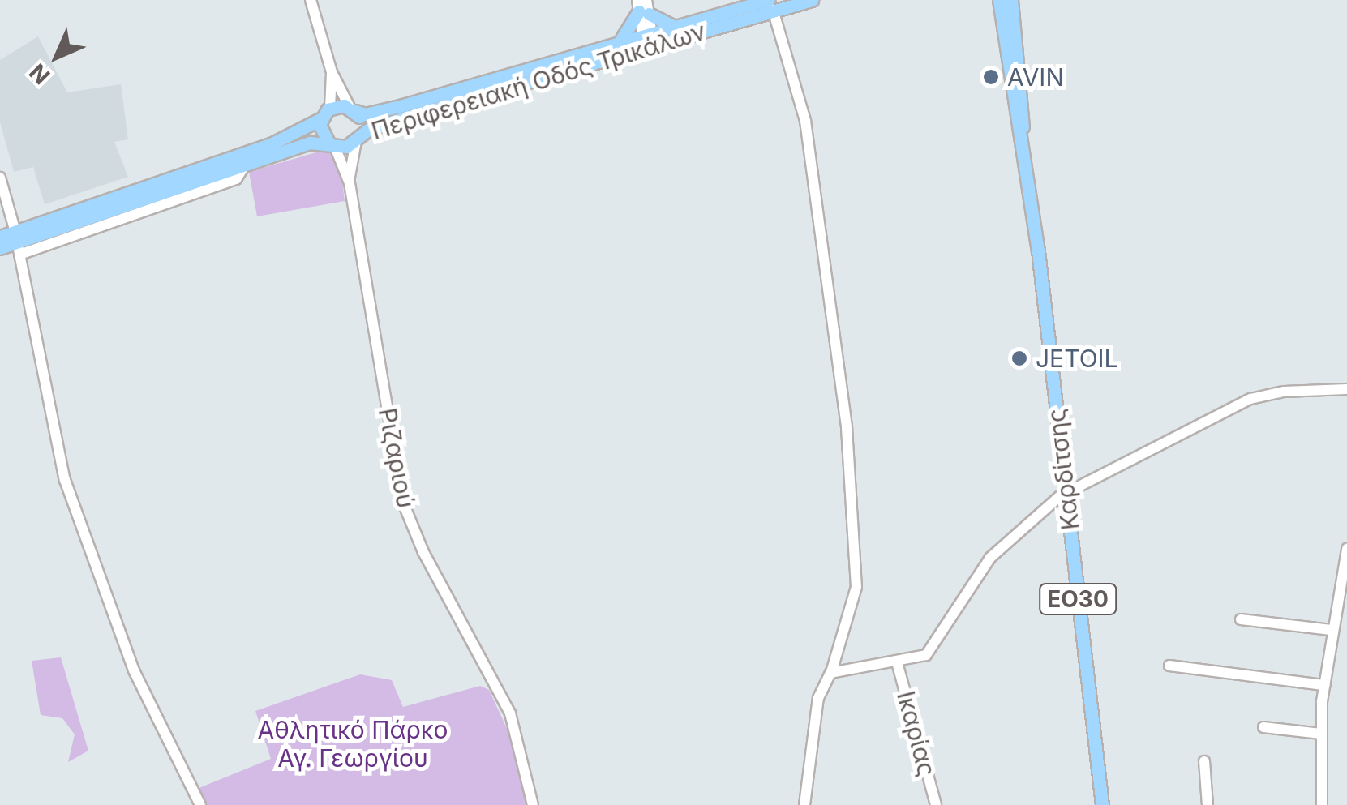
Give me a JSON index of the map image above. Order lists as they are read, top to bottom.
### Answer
{
  "streets": {
    "main road": ["Περιφερειακή Οδός Τρικάλων", "Καρδίτσης", "ΕΟ30"],
    "street": ["Ριζαριού", "Ικαρίας"]
  },
  "crossings": [
    ["Περιφερειακή Οδός Τρικάλων", "Ριζαριού"]
  ],
  "parks": ["Αθλητικό Πάρκο Αγ. Γεωργίου"],
  "places": ["AVIN", "JETOIL"],
  "north": "bottom left"
}
